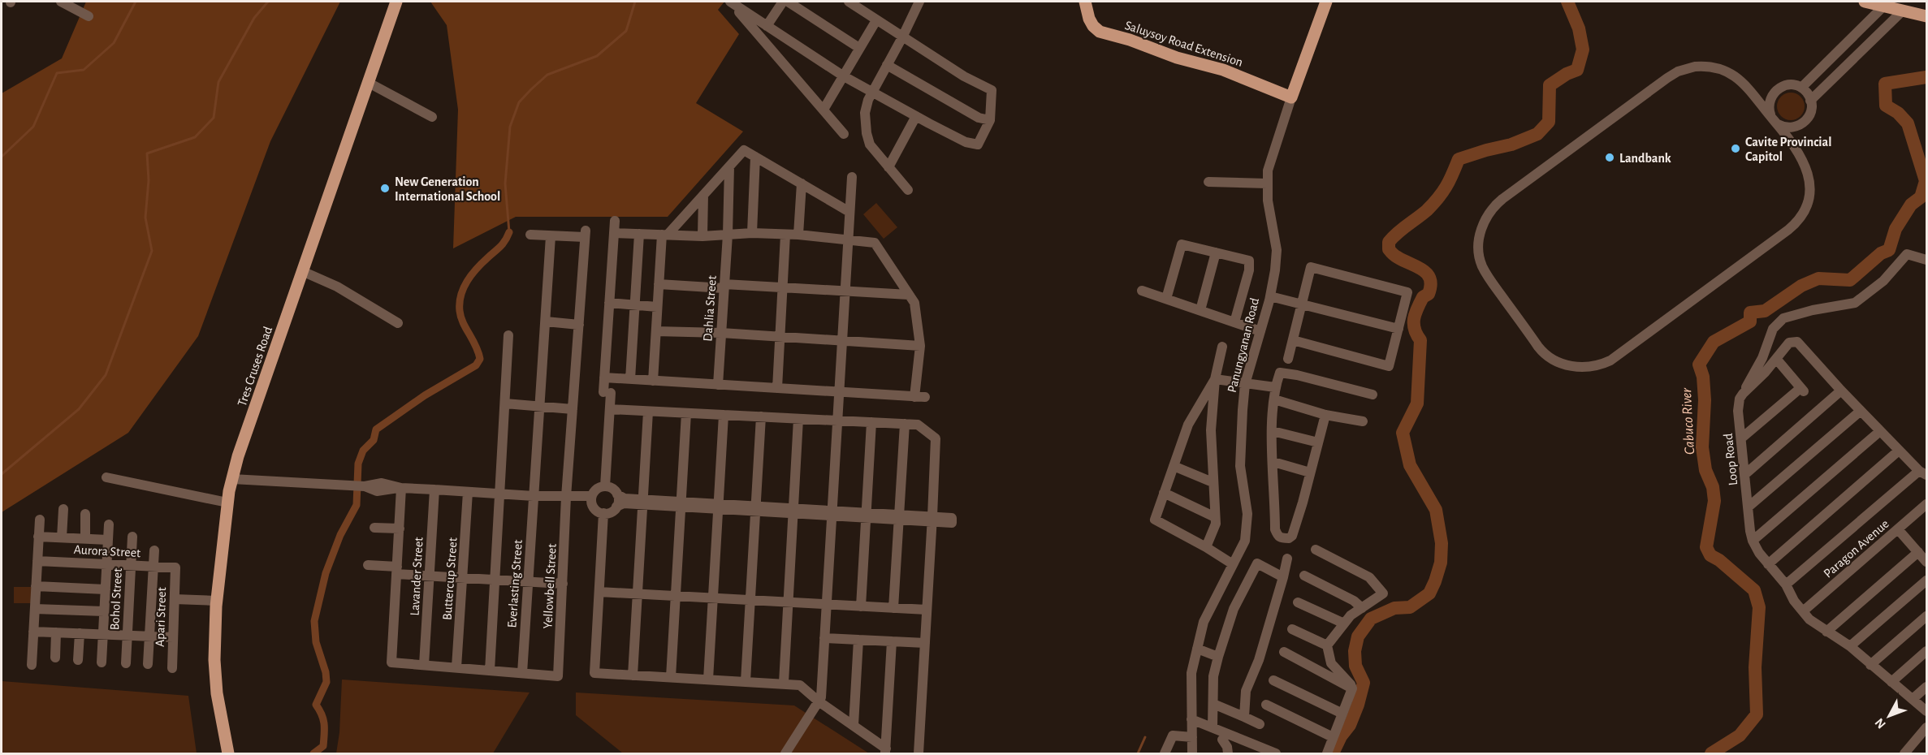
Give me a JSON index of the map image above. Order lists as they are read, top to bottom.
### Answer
{
  "streets": {
    "main road": ["Saluysoy Road Extension", "Panungyanan Road", "Tres Cruses Road"],
    "street": [
      "Dahlia Street",
      "Loop Road",
      "Paragon Avenue",
      "Aurora Street",
      "Lavander Street",
      "Buttercup Street",
      "Everlasting Street",
      "Yellowbell Street",
      "Bohol Street",
      "Apari Street"
    ]
  },
  "crossings": [
    ["Saluysoy Road Extension", "Panungyanan Road"],
    ["Loop Road", "Paragon Avenue"],
    ["Aurora Street", "Bohol Street"],
    ["Aurora Street", "Apari Street"],
    ["Everlasting Street", "Yellowbell Street"]
  ],
  "water": ["Cabuco River"],
  "places": ["Cavite Provincial Capitol", "Landbank", "New Generation International School"],
  "north": "bottom left"
}
